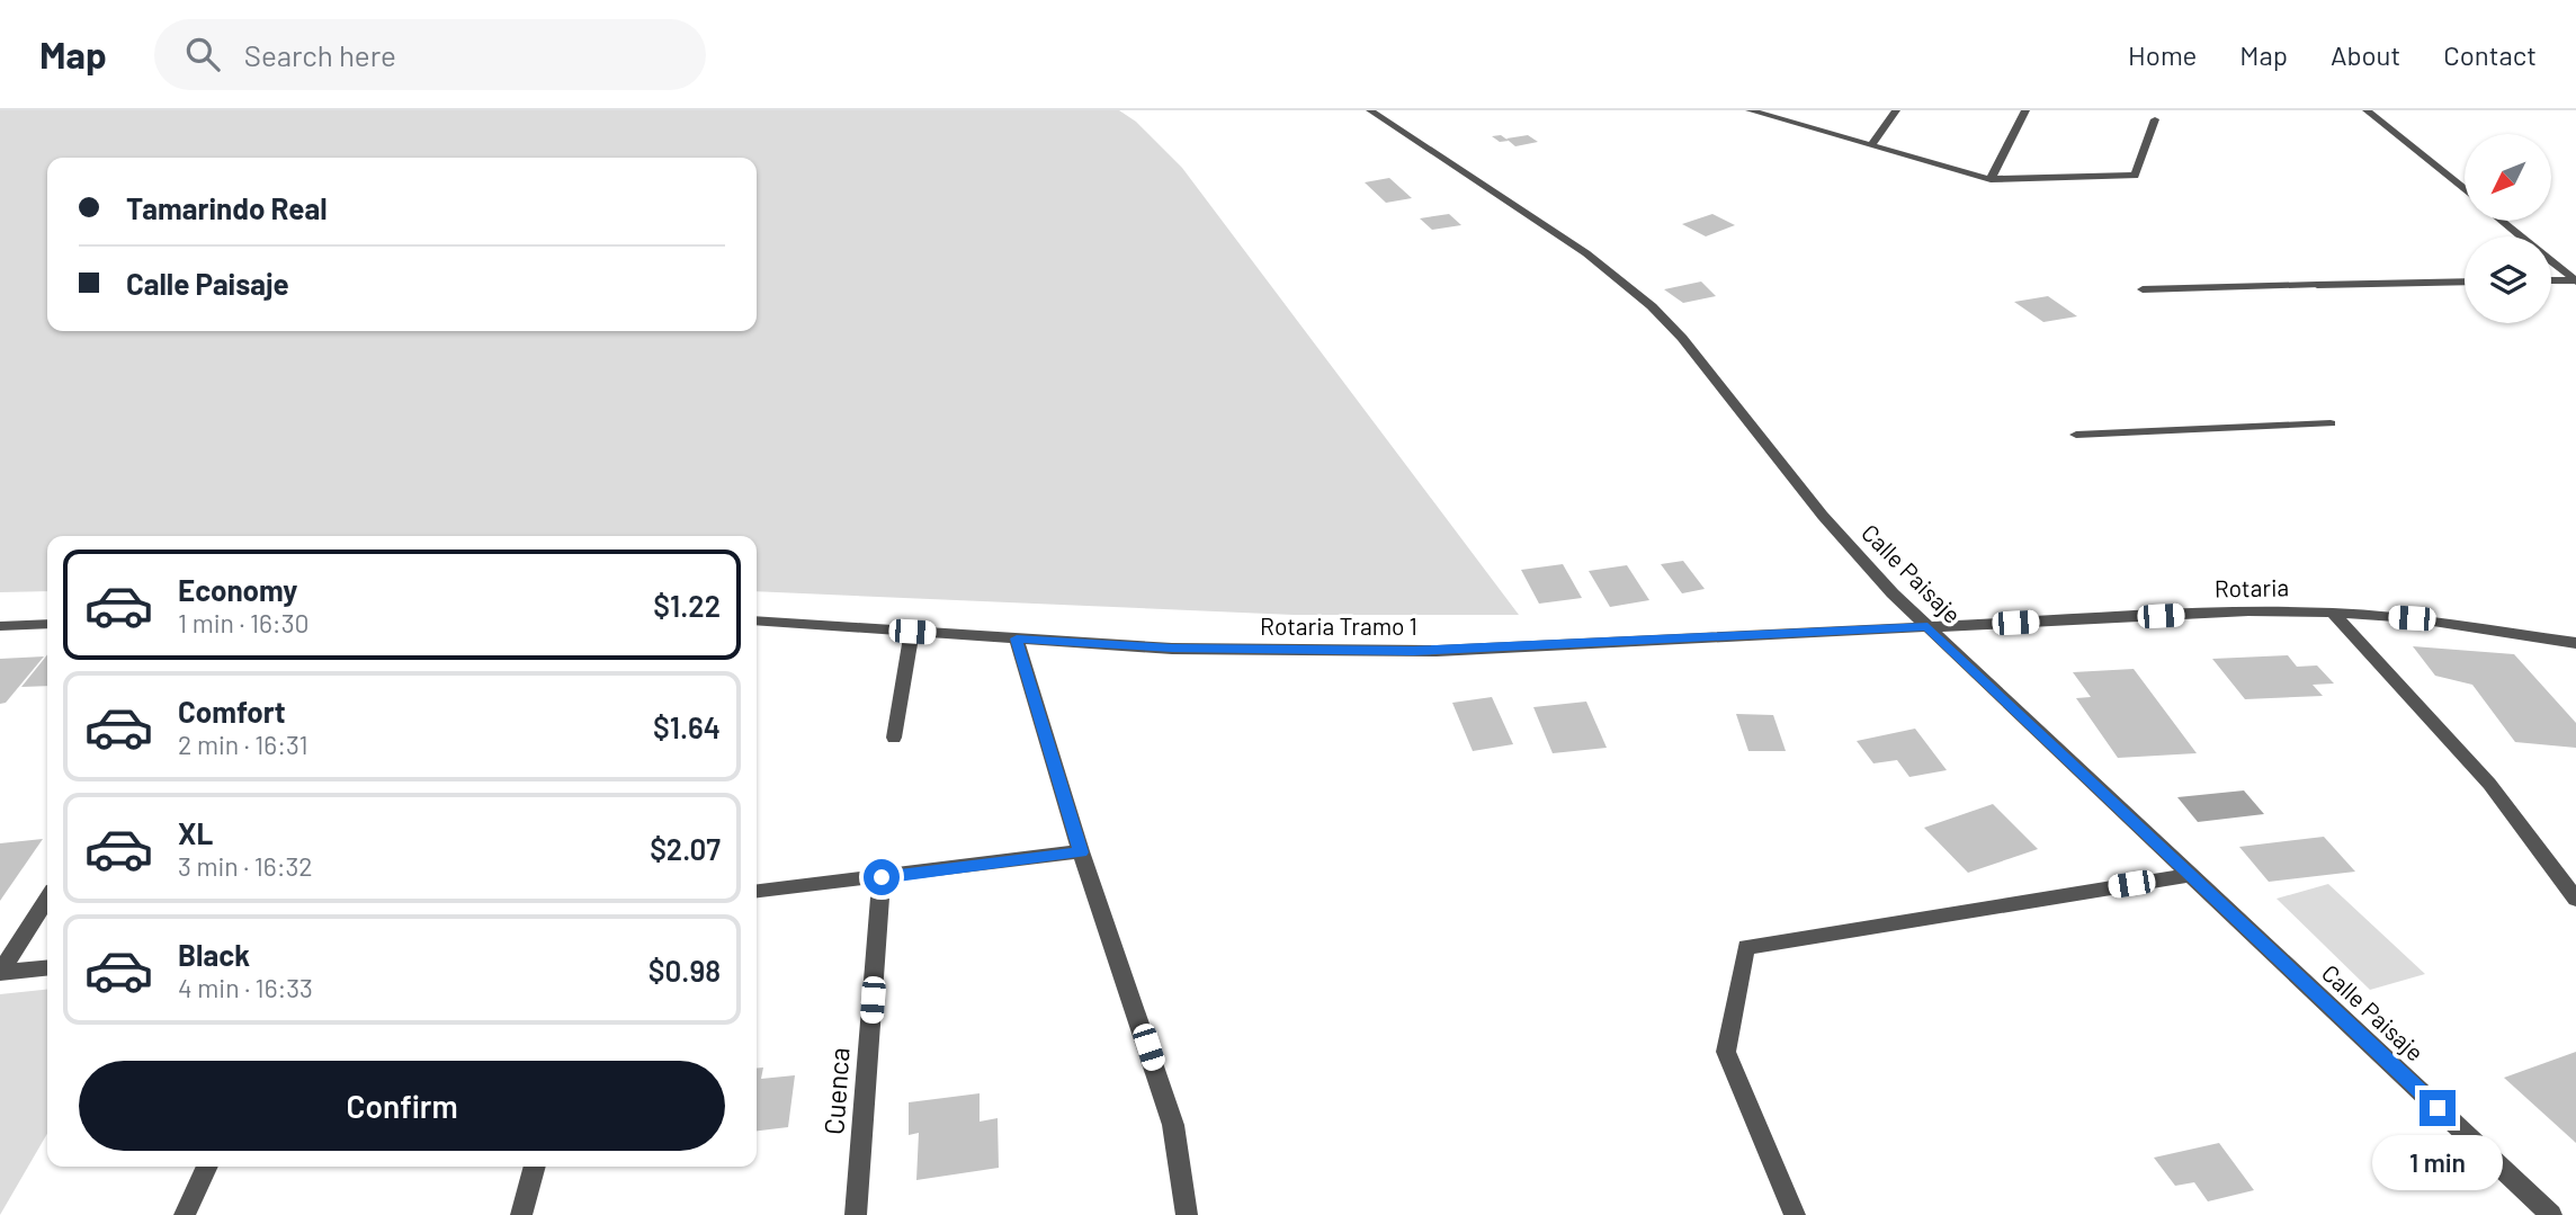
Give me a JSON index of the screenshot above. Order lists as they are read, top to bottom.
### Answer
{
  "streets": {
    "street": [
      "Calle Paisaje",
      "Rotaria",
      "Rotaria Tramo 1",
      "Cuenca"
    ]
  },
  "crossings": [
    ["Calle Paisaje", "Rotaria"],
    ["Calle Paisaje", "Rotaria Tramo 1"],
    ["Rotaria", "Rotaria Tramo 1"]
  ],
  "north": "bottom left",
  "page": {
    "header": "Map",
    "search": "Search here",
    "nav": [
      "Home",
      "Map",
      "About",
      "Contact"
    ],
    "banner": ["Tamarindo Real", "Calle Paisaje"],
    "list": [
      {
        "name": "Economy",
        "note": "1 min · 16:30",
        "value": "$1.22"
      },
      {
        "name": "Comfort",
        "note": "2 min · 16:31",
        "value": "$1.64"
      },
      {
        "name": "XL",
        "note": "3 min · 16:32",
        "value": "$2.07"
      },
      {
        "name": "Black",
        "note": "4 min · 16:33",
        "value": "$0.98"
      }
    ],
    "buttons": "Confirm",
    "bubble": "1 min"
  }
}
